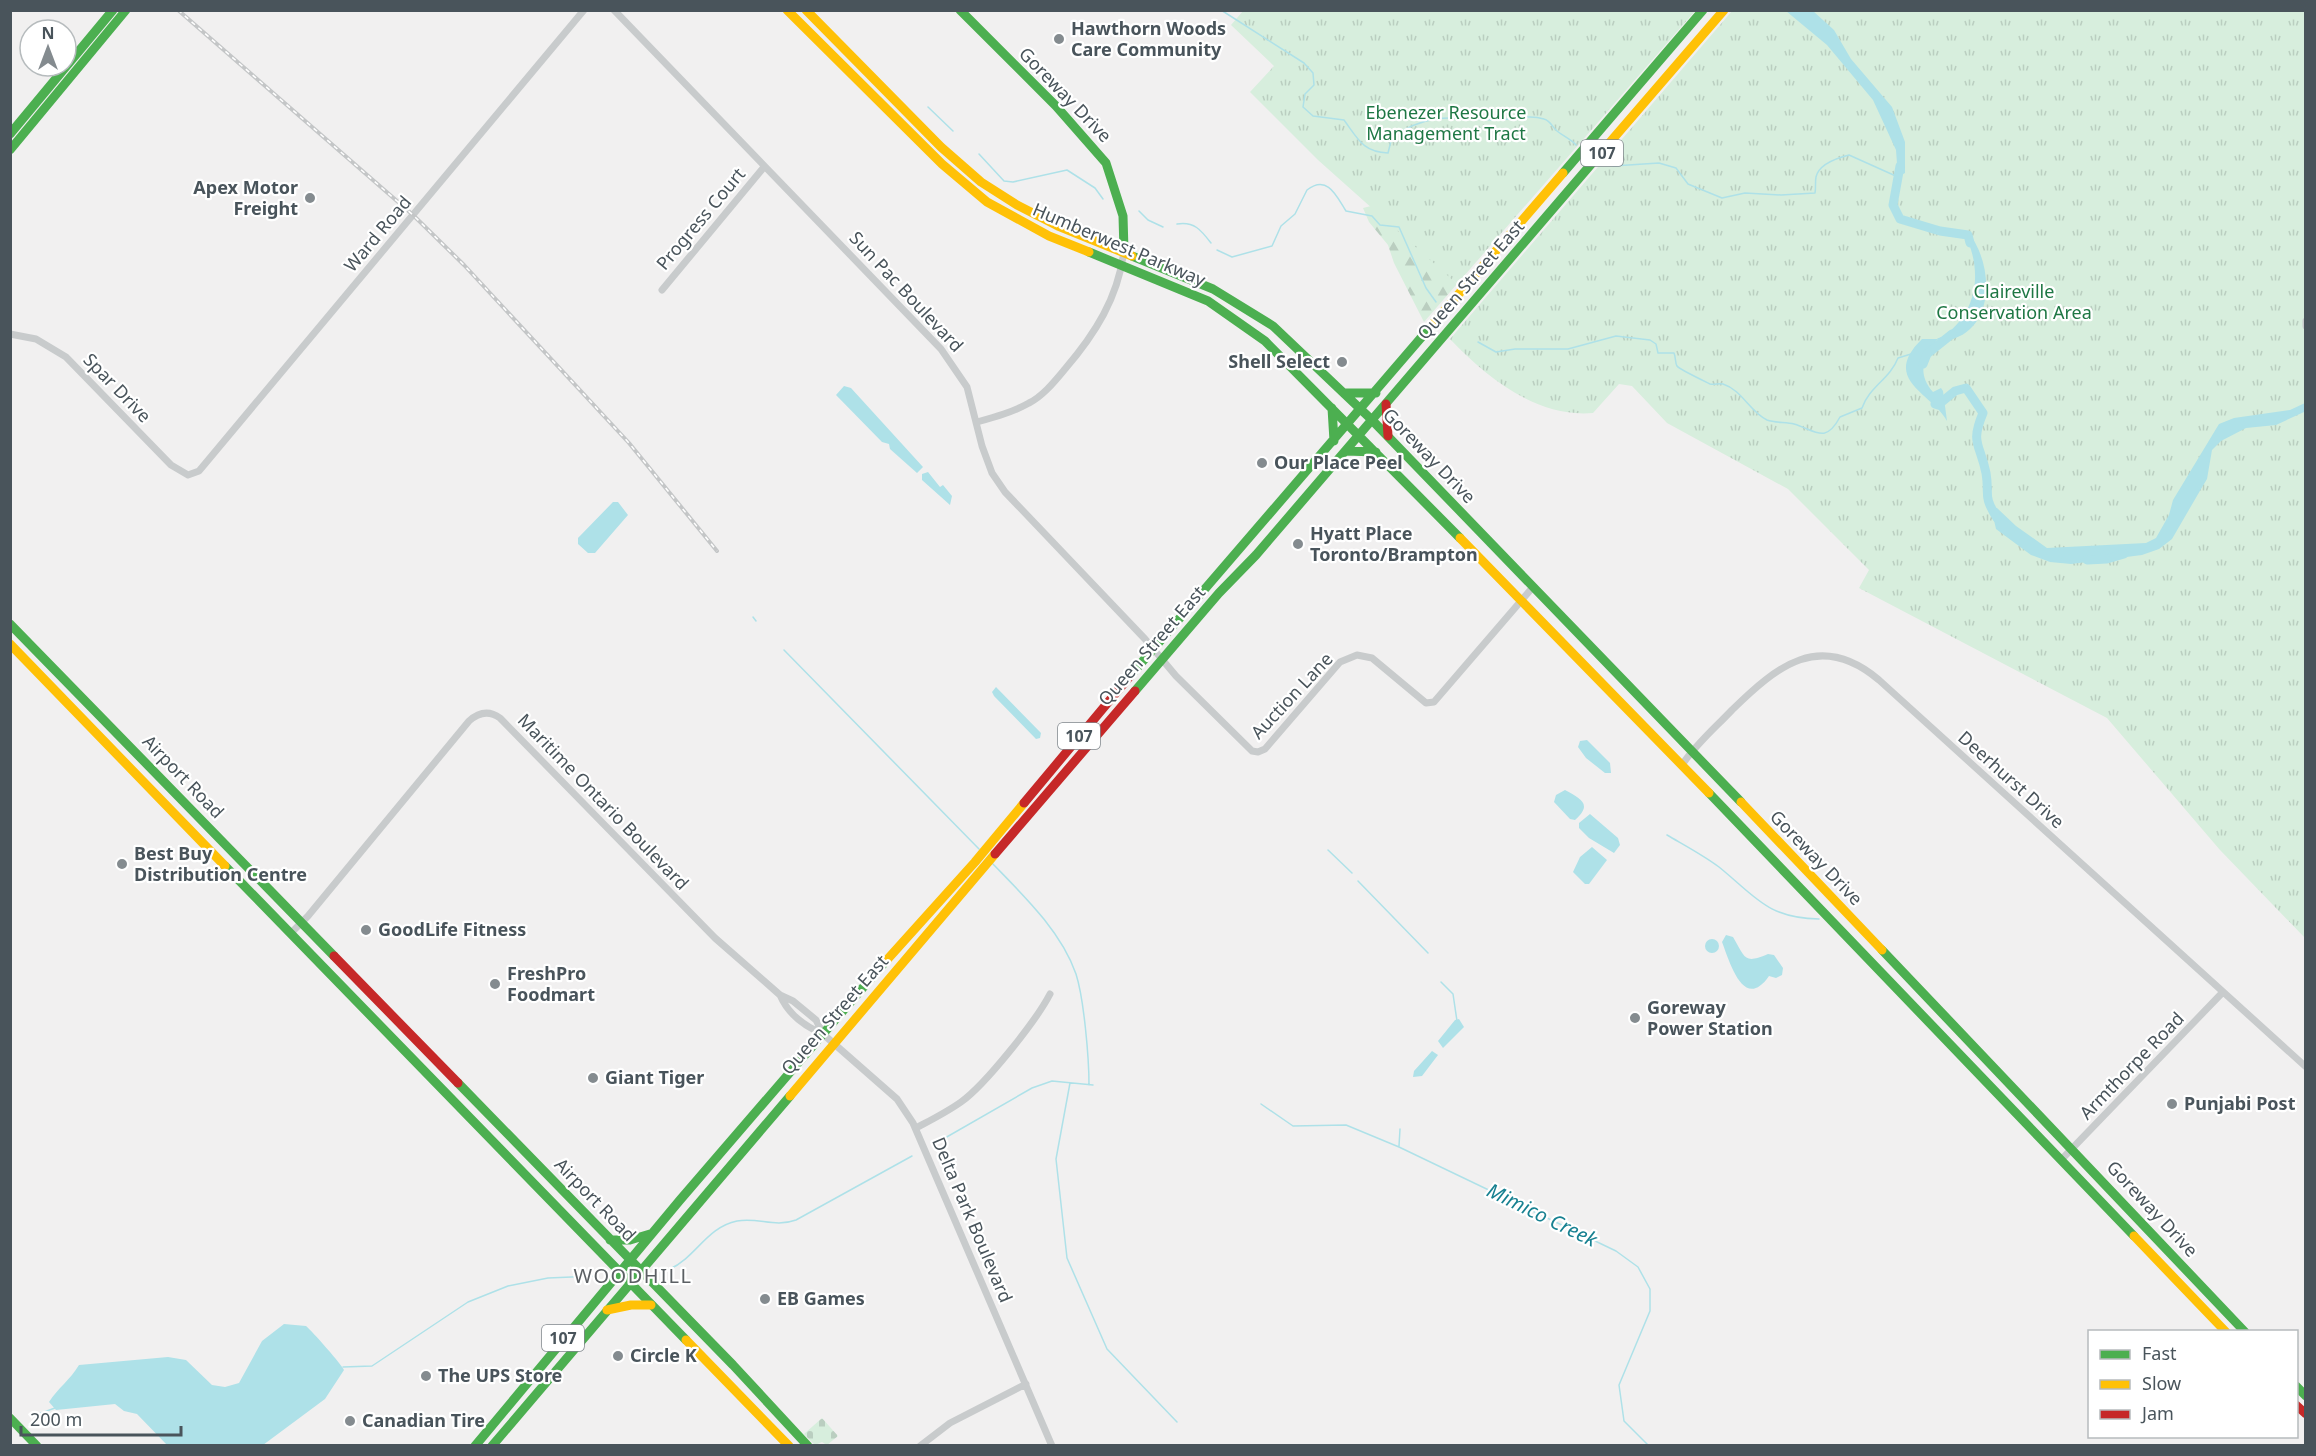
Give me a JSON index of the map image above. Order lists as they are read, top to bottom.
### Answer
{
  "streets": {
    "main road": [
      "Goreway Drive",
      "107",
      "Humberwest Parkway",
      "Queen Street East",
      "Airport Road"
    ],
    "street": [
      "Progress Court",
      "Ward Road",
      "Sun Pac Boulevard",
      "Spar Drive",
      "Auction Lane",
      "Deerhurst Drive",
      "Maritime Ontario Boulevard",
      "Armthorpe Road",
      "Delta Park Boulevard"
    ]
  },
  "crossings": [
    ["Goreway Drive", "Humberwest Parkway"],
    ["Goreway Drive", "Queen Street East"],
    ["Goreway Drive", "Auction Lane"],
    ["Goreway Drive", "Deerhurst Drive"],
    ["Goreway Drive", "Armthorpe Road"],
    ["Progress Court", "Sun Pac Boulevard"],
    ["Ward Road", "Spar Drive"],
    ["Humberwest Parkway", "Queen Street East"],
    ["Queen Street East", "Sun Pac Boulevard"],
    ["Queen Street East", "Auction Lane"],
    ["Queen Street East", "Airport Road"],
    ["Queen Street East", "Maritime Ontario Boulevard"],
    ["Queen Street East", "Delta Park Boulevard"],
    ["Sun Pac Boulevard", "Auction Lane"],
    ["Airport Road", "Maritime Ontario Boulevard"],
    ["Deerhurst Drive", "Armthorpe Road"],
    ["Maritime Ontario Boulevard", "Delta Park Boulevard"]
  ],
  "districts": ["WOODHILL"],
  "water": ["Mimico Creek"],
  "parks": ["Ebenezer Resource Management Tract", "Claireville Conservation Area"],
  "places": [
    "Hawthorn Woods Care Community",
    "Apex Motor Freight",
    "Shell Select",
    "Our Place Peel",
    "Hyatt Place Toronto/Brampton",
    "Best Buy Distribution Centre",
    "GoodLife Fitness",
    "FreshPro Foodmart",
    "Goreway Power Station",
    "Giant Tiger",
    "Punjabi Post",
    "EB Games",
    "Circle K",
    "The UPS Store",
    "Canadian Tire"
  ],
  "legend": ["Fast", "Slow", "Jam"],
  "scale_bar": "200 m",
  "north": "top"
}
